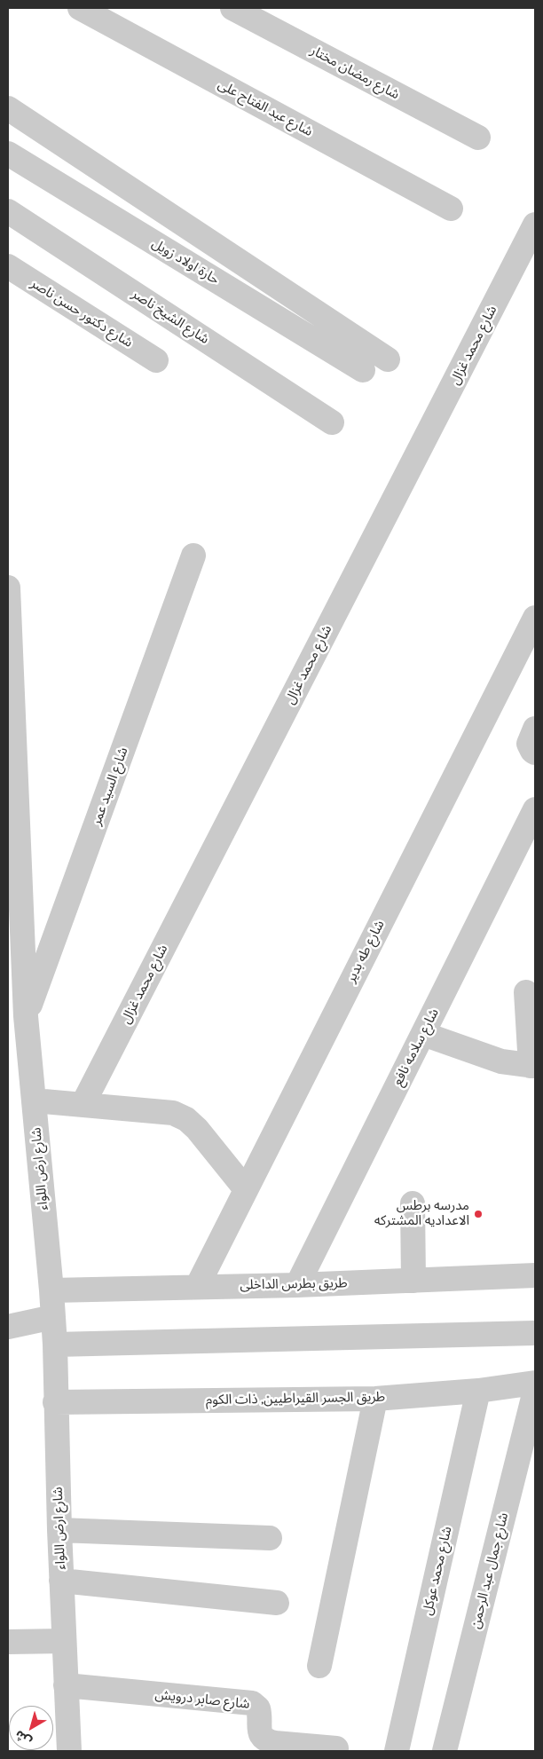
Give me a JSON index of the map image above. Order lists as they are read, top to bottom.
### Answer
{
  "streets": {
    "street": [
      "شارع رمضان مختار",
      "شارع عبد الفتاح على",
      "حارة اولاد زويل",
      "شارع دكتور حسن ناصر",
      "شارع الشيخ ناصر",
      "شارع محمد غزال",
      "شارع السيد عمر",
      "شارع طه بدير",
      "شارع سلامه نافع",
      "شارع ارض اللواء",
      "طريق بطرس الداخلى",
      "طريق الجسر القيراطيين, ذات الكوم",
      "شارع محمد عوكل",
      "شارع جمال عبد الرحمن",
      "شارع صابر درويش"
    ]
  },
  "crossings": [
    ["شارع السيد عمر", "شارع ارض اللواء"],
    ["شارع طه بدير", "طريق بطرس الداخلى"],
    ["شارع سلامه نافع", "طريق بطرس الداخلى"],
    ["شارع ارض اللواء", "طريق بطرس الداخلى"],
    ["شارع ارض اللواء", "طريق الجسر القيراطيين, ذات الكوم"],
    ["شارع ارض اللواء", "شارع صابر درويش"],
    ["طريق الجسر القيراطيين, ذات الكوم", "شارع محمد عوكل"]
  ],
  "places": ["مدرسه برطس الاعداديه المشتركه"],
  "north": "bottom left"
}
